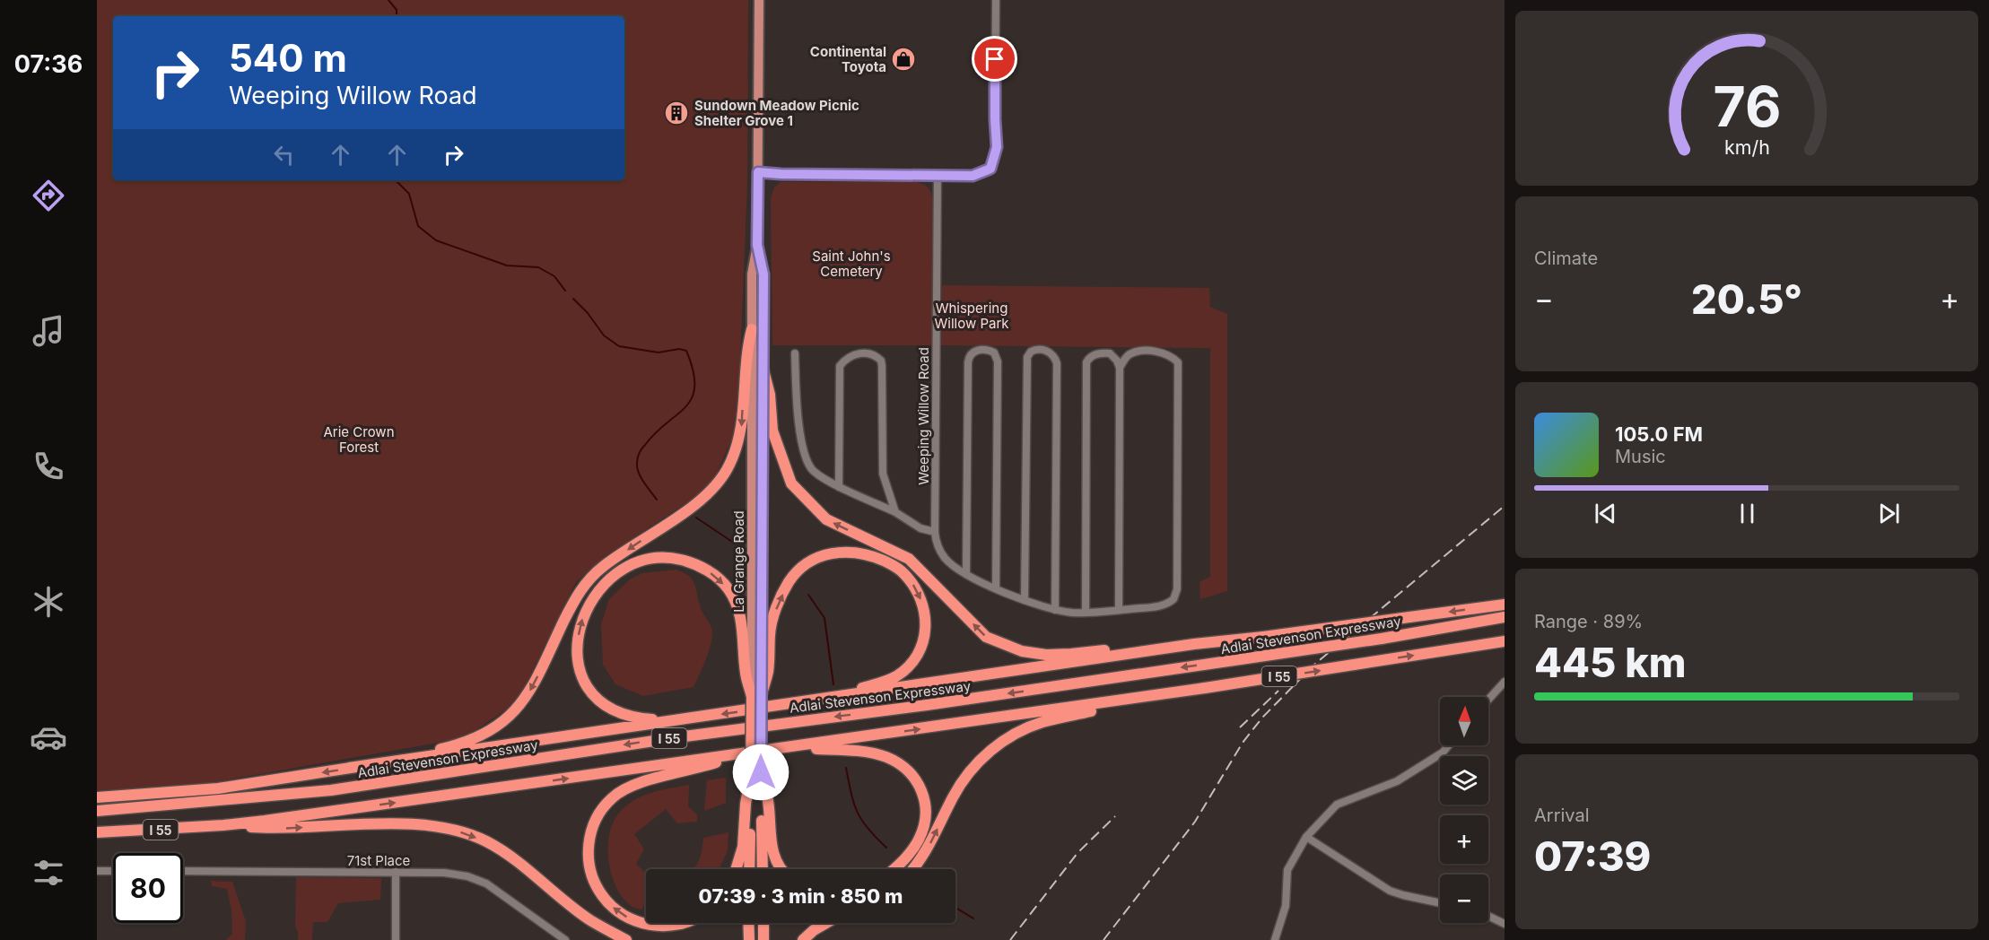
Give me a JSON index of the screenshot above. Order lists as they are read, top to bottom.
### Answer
{
  "streets": {
    "highway": ["Adlai Stevenson Expressway", "I 55"],
    "main road": ["La Grange Road"],
    "street": ["Weeping Willow Road", "71st Place"]
  },
  "parks": ["Saint John's Cemetery", "Whispering Willow Park", "Arie Crown Forest"],
  "places": {
    "shop": ["Continental Toyota"],
    "building": ["Sundown Meadow Picnic Shelter Grove 1"]
  },
  "north": "top",
  "page": {
    "tabs": "07:36",
    "turn": ["540 m", "Weeping Willow Road"],
    "tile": [
      "Climate",
      ["Range · 89%", "445 km"],
      ["Arrival", "07:39"]
    ],
    "heat": ["−", "20.5°", "+"],
    "song": ["105.0 FM", "Music"],
    "map_buttons": ["+", "−"],
    "limit": "80",
    "trip": "07:39 · 3 min · 850 m",
    "gauge": ["76", "km/h"]
  }
}
